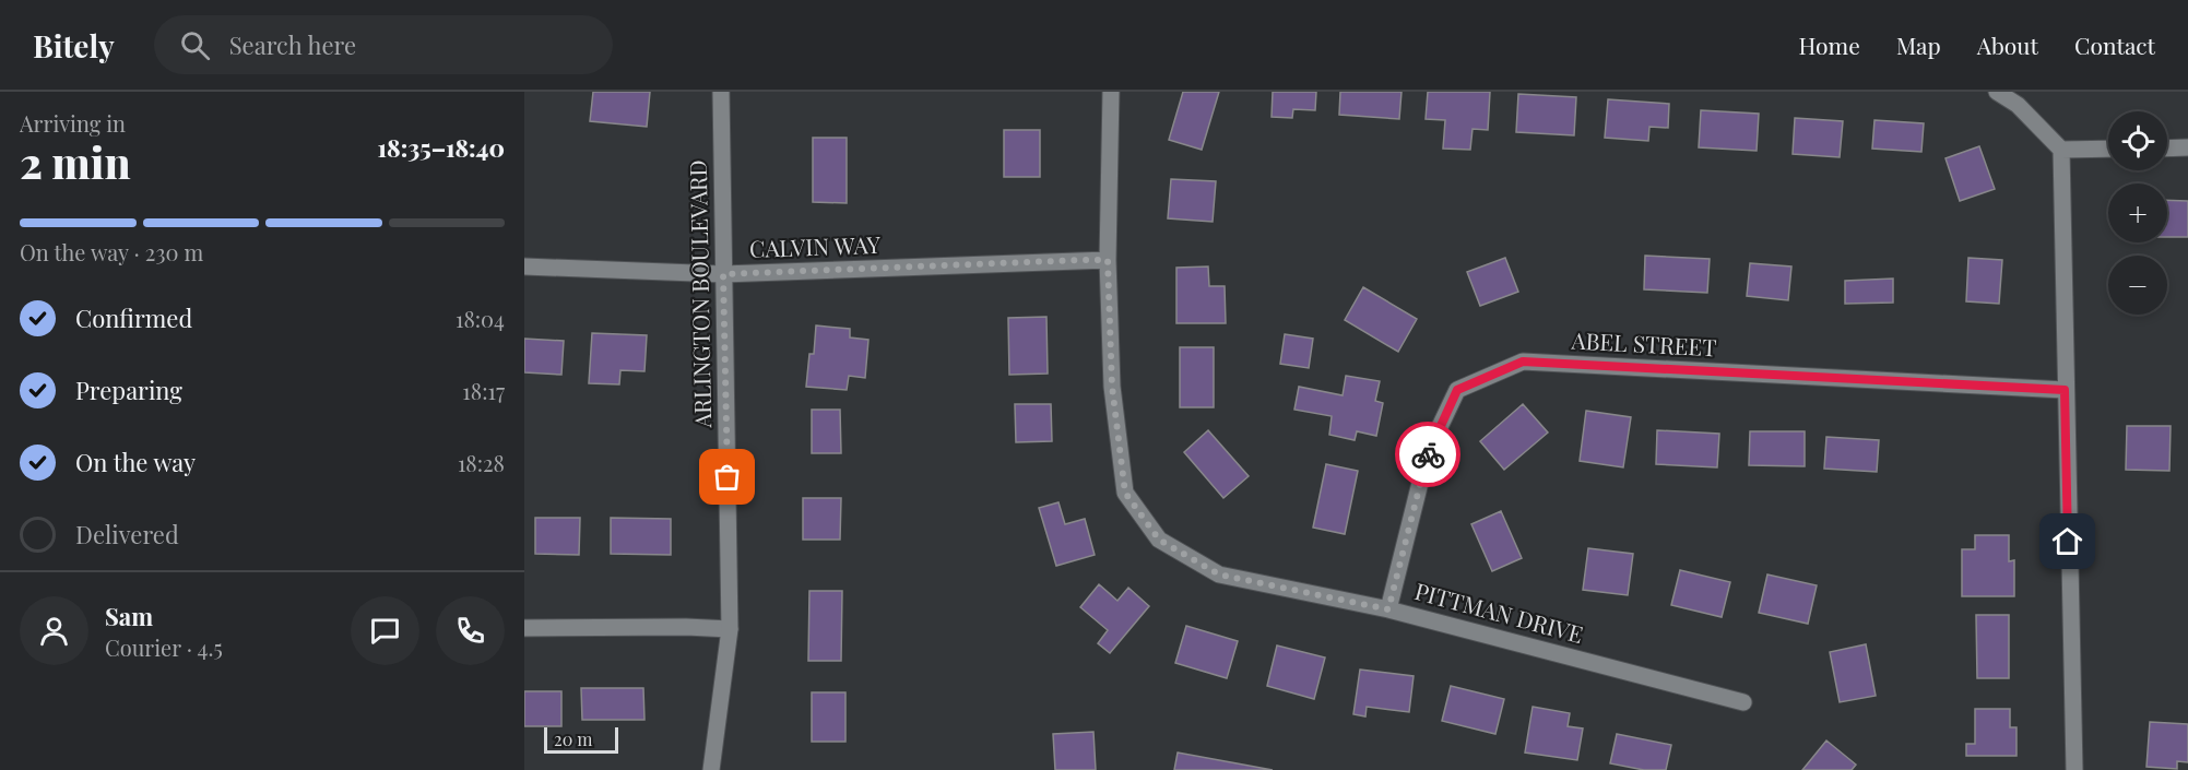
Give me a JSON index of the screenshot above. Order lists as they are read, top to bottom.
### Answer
{
  "streets": {
    "street": [
      "CALVIN WAY",
      "ARLINGTON BOULEVARD",
      "ABEL STREET",
      "PITTMAN DRIVE"
    ]
  },
  "crossings": [
    ["CALVIN WAY", "ARLINGTON BOULEVARD"],
    ["CALVIN WAY", "PITTMAN DRIVE"],
    ["ABEL STREET", "PITTMAN DRIVE"]
  ],
  "scale_bar": "20 m",
  "page": {
    "header": "Bitely",
    "search": "Search here",
    "nav": [
      "Home",
      "Map",
      "About",
      "Contact"
    ],
    "heading": ["2 min", "Arriving in", "18:35–18:40"],
    "panel": ["Sam", "Courier · 4.5"],
    "map_buttons": ["+", "−"],
    "bar": "On the way · 230 m",
    "list": [
      ["Confirmed", "18:04"],
      ["Preparing", "18:17"],
      ["On the way", "18:28"],
      "Delivered"
    ],
    "scale": "20 m"
  }
}
